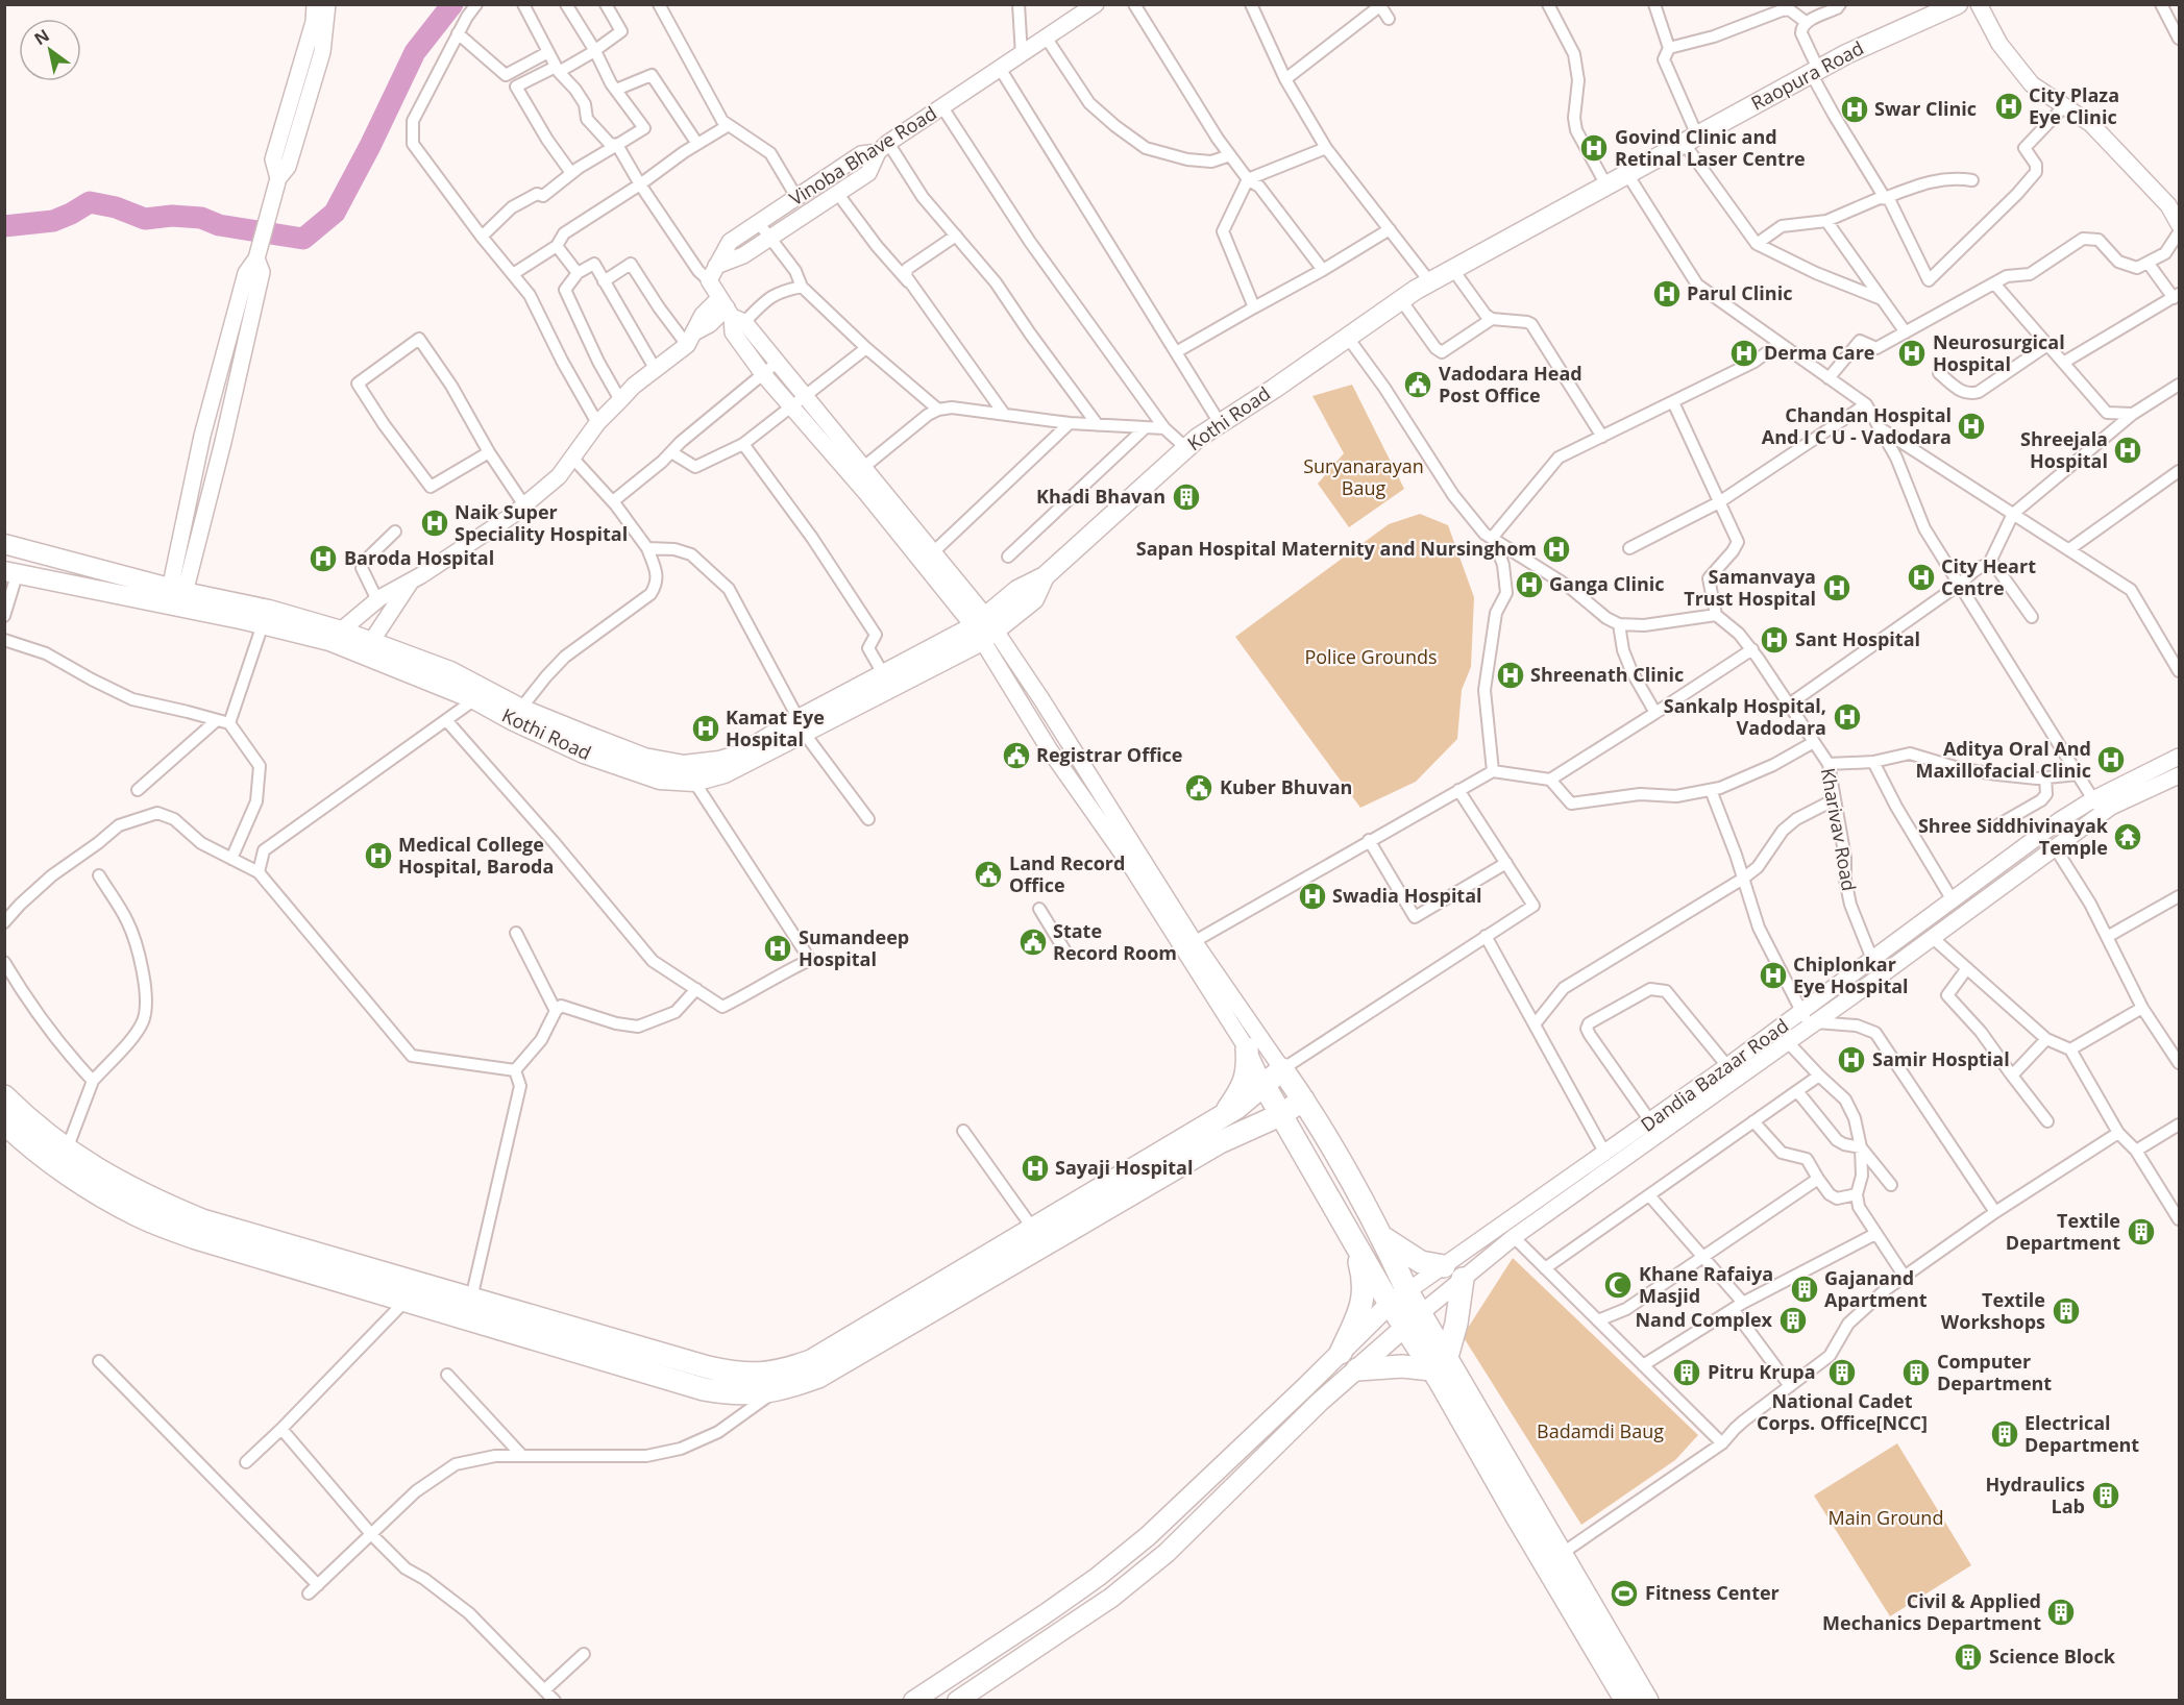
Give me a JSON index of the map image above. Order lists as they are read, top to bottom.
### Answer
{
  "streets": {
    "main road": ["Raopura Road", "Kothi Road"],
    "street": ["Vinoba Bhave Road", "Kharivav Road", "Dandia Bazaar Road"]
  },
  "crossings": [
    ["Raopura Road", "Kothi Road"],
    ["Kharivav Road", "Dandia Bazaar Road"]
  ],
  "parks": [
    "Suryanarayan Baug",
    "Police Grounds",
    "Badamdi Baug",
    "Main Ground"
  ],
  "places": {
    "hospital": [
      "City Plaza Eye Clinic",
      "Swar Clinic",
      "Govind Clinic and Retinal Laser Centre",
      "Parul Clinic",
      "Derma Care",
      "Neurosurgical Hospital",
      "Chandan Hospital And I C U - Vadodara",
      "Shreejala Hospital",
      "Naik Super Speciality Hospital",
      "Sapan Hospital Maternity and Nursinghom",
      "Baroda Hospital",
      "City Heart Centre",
      "Ganga Clinic",
      "Samanvaya Trust Hospital",
      "Sant Hospital",
      "Shreenath Clinic",
      "Sankalp Hospital, Vadodara",
      "Kamat Eye Hospital",
      "Aditya Oral And Maxillofacial Clinic",
      "Medical College Hospital, Baroda",
      "Swadia Hospital",
      "Sumandeep Hospital",
      "Chiplonkar Eye Hospital",
      "Samir Hosptial",
      "Sayaji Hospital"
    ],
    "public building": [
      "Vadodara Head Post Office",
      "Registrar Office",
      "Kuber Bhuvan",
      "Land Record Office",
      "State Record Room"
    ],
    "building": [
      "Khadi Bhavan",
      "Textile Department",
      "Gajanand Apartment",
      "Textile Workshops",
      "Nand Complex",
      "Pitru Krupa",
      "National Cadet Corps. Office[NCC]",
      "Computer Department",
      "Electrical Department",
      "Hydraulics Lab",
      "Civil & Applied Mechanics Department",
      "Science Block"
    ],
    "temple": ["Shree Siddhivinayak Temple"],
    "mosque": ["Khane Rafaiya Masjid"],
    "sports": ["Fitness Center"]
  },
  "north": "top left"
}
